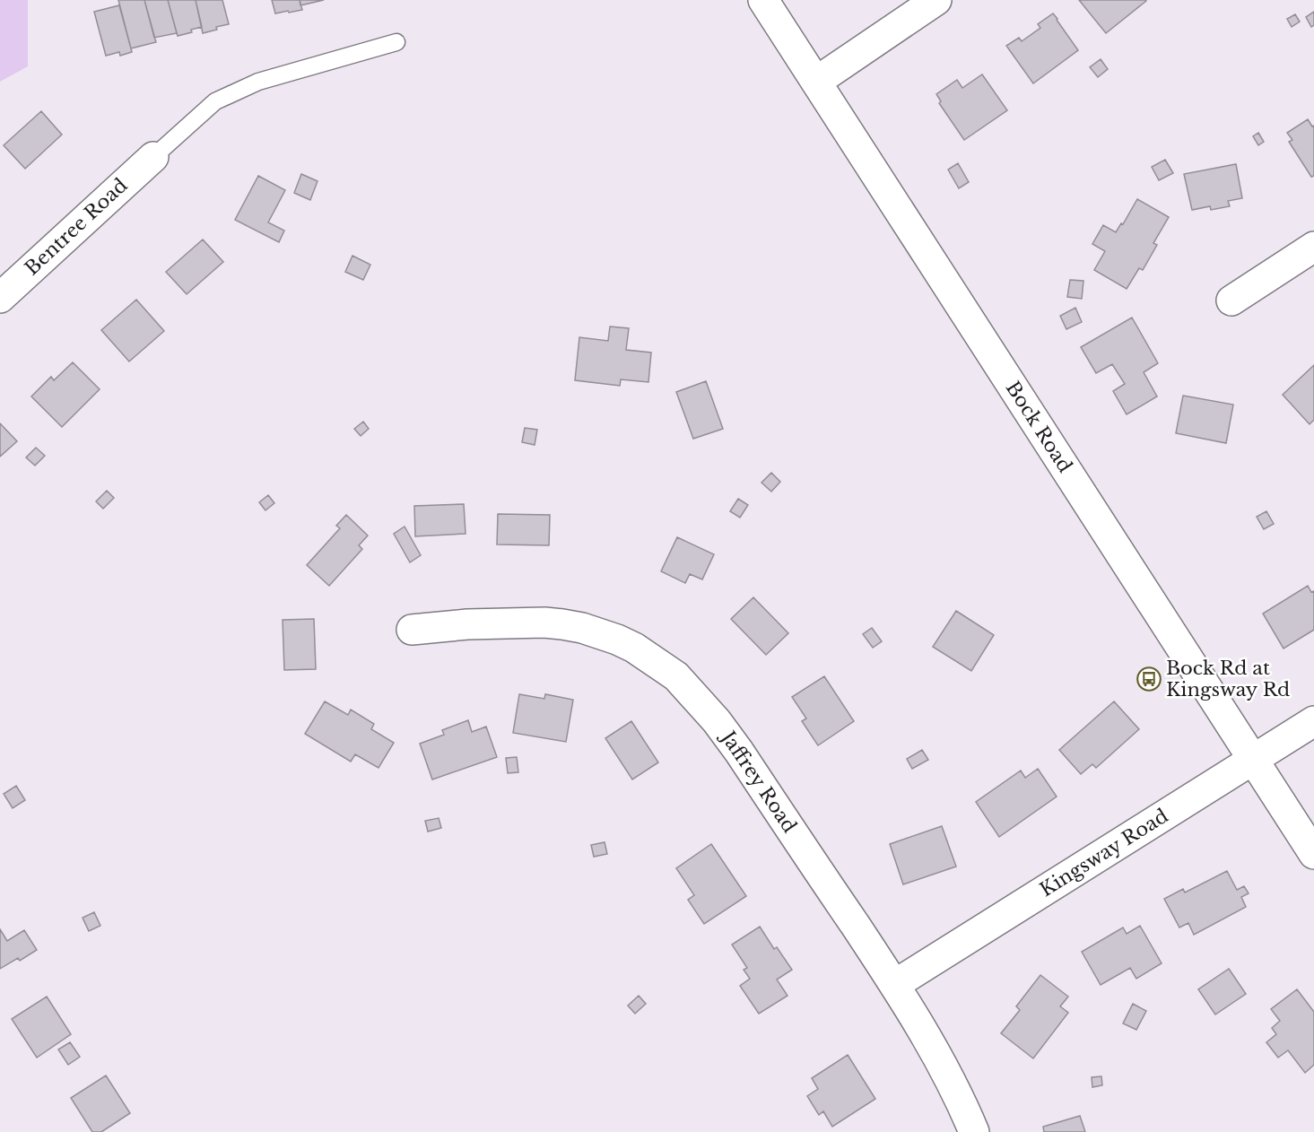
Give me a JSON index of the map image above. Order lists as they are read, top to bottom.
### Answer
{
  "streets": {
    "street": [
      "Bentree Road",
      "Bock Road",
      "Jaffrey Road",
      "Kingsway Road"
    ]
  },
  "crossings": [
    ["Bock Road", "Kingsway Road"],
    ["Jaffrey Road", "Kingsway Road"]
  ],
  "places": {
    "bus stop": ["Bock Rd at Kingsway Rd"]
  }
}
